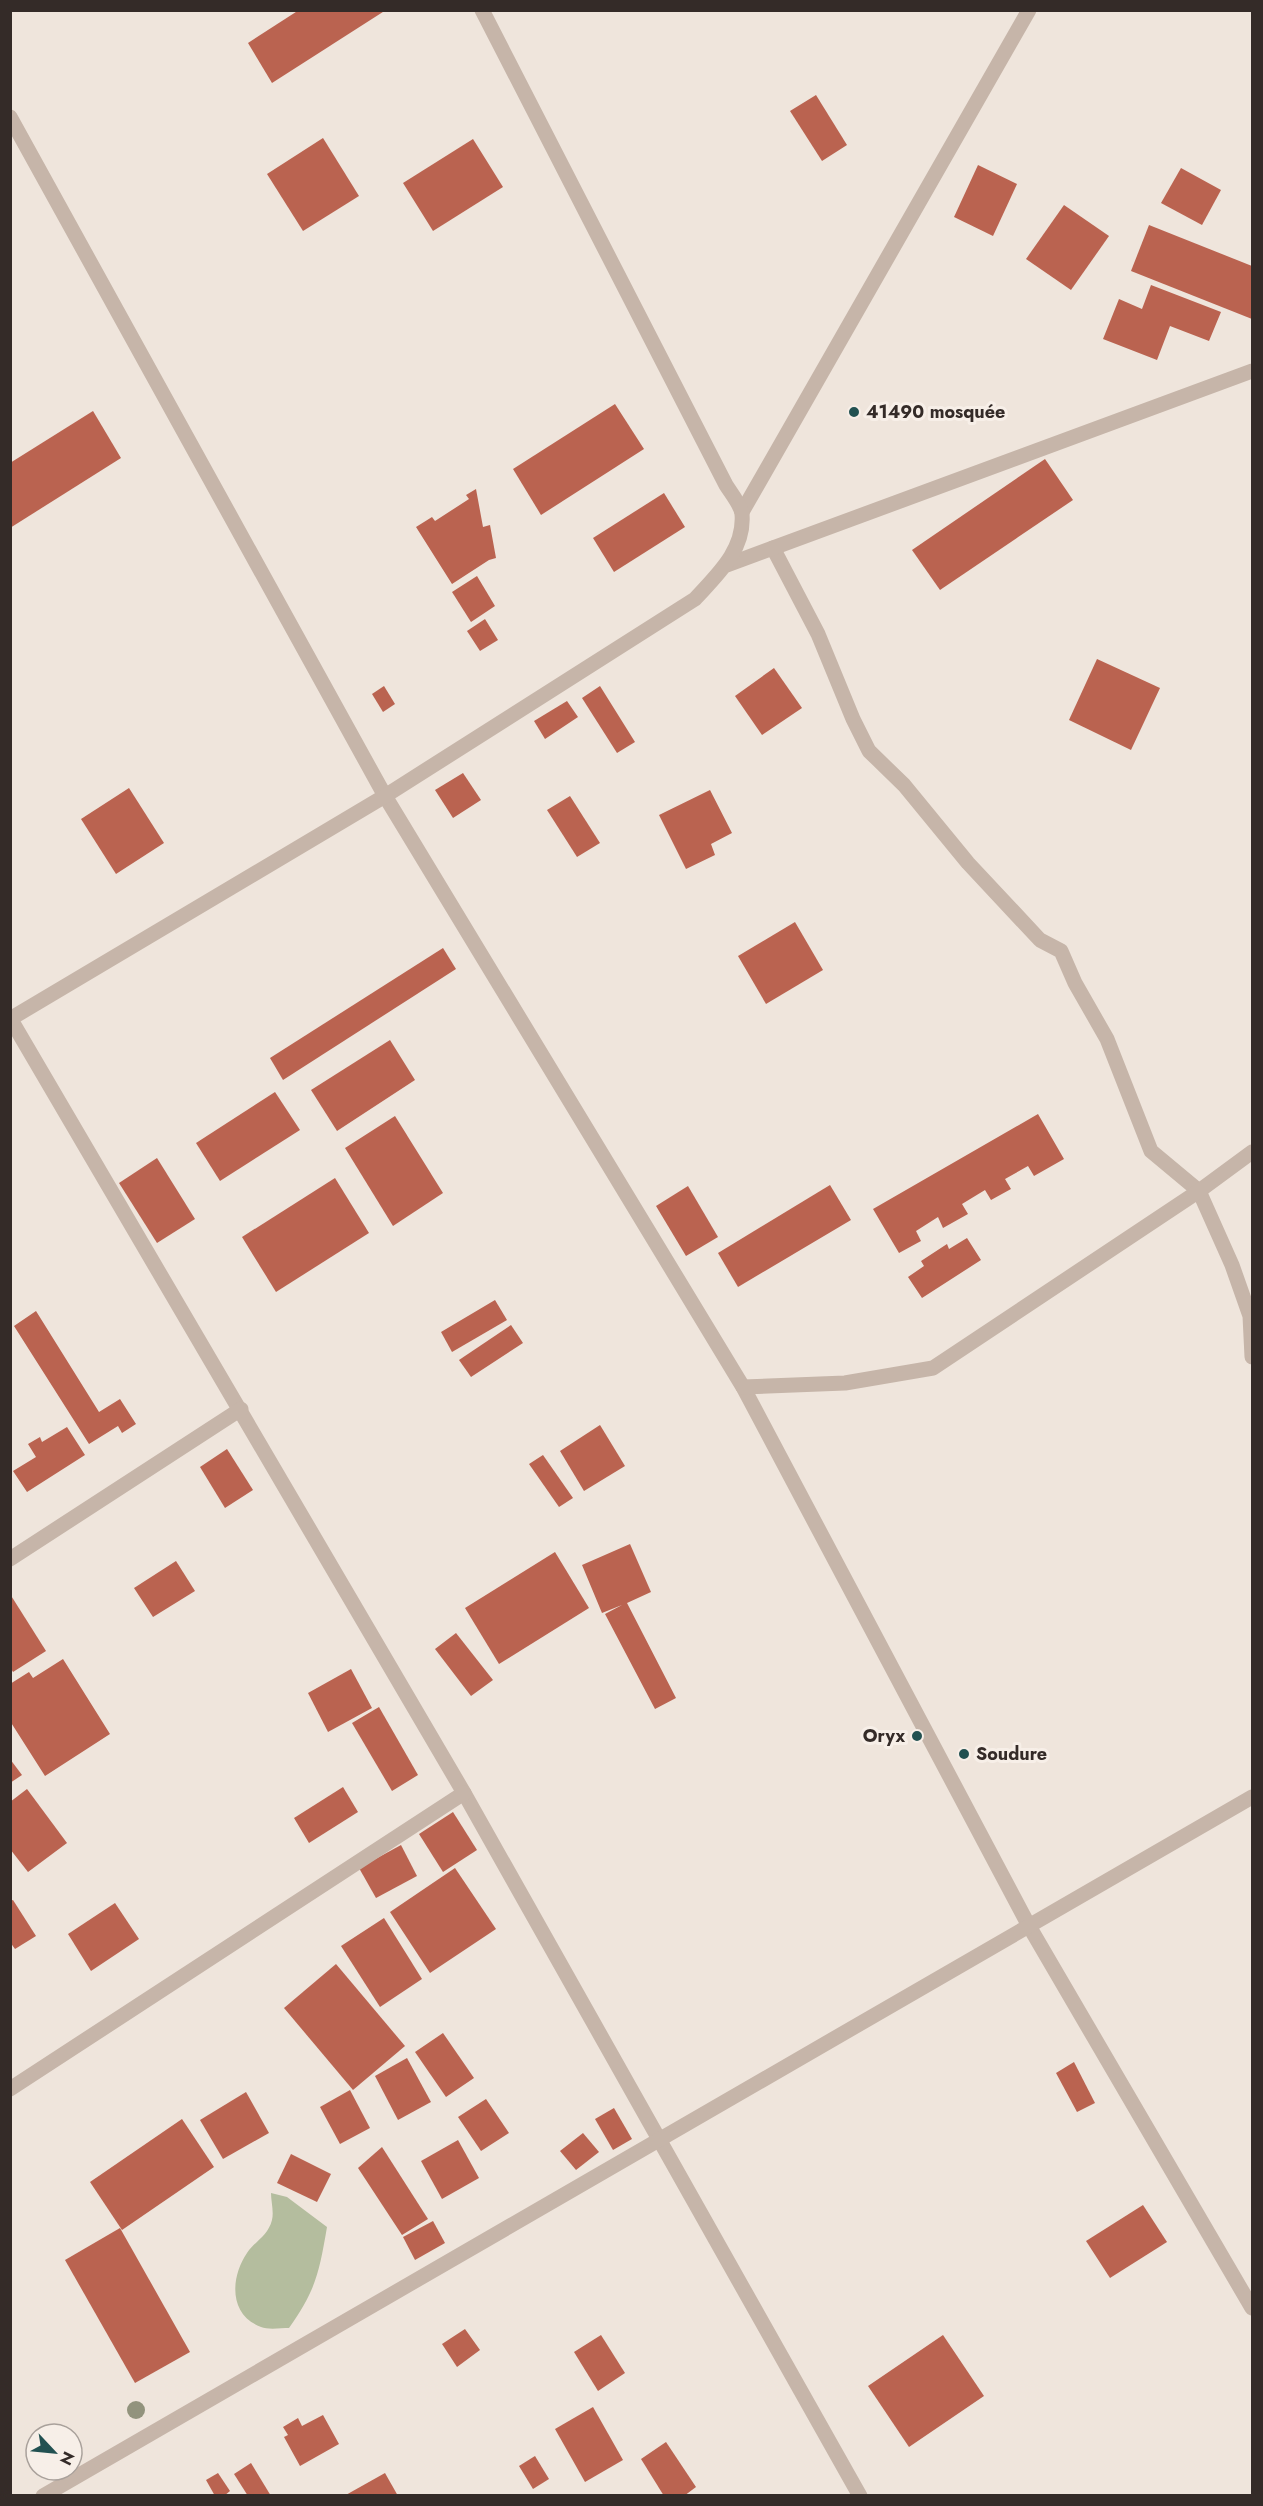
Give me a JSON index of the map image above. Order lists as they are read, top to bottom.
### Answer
{
  "places": ["41490 mosquée", "Oryx", "Soudure"],
  "north": "bottom right"
}
